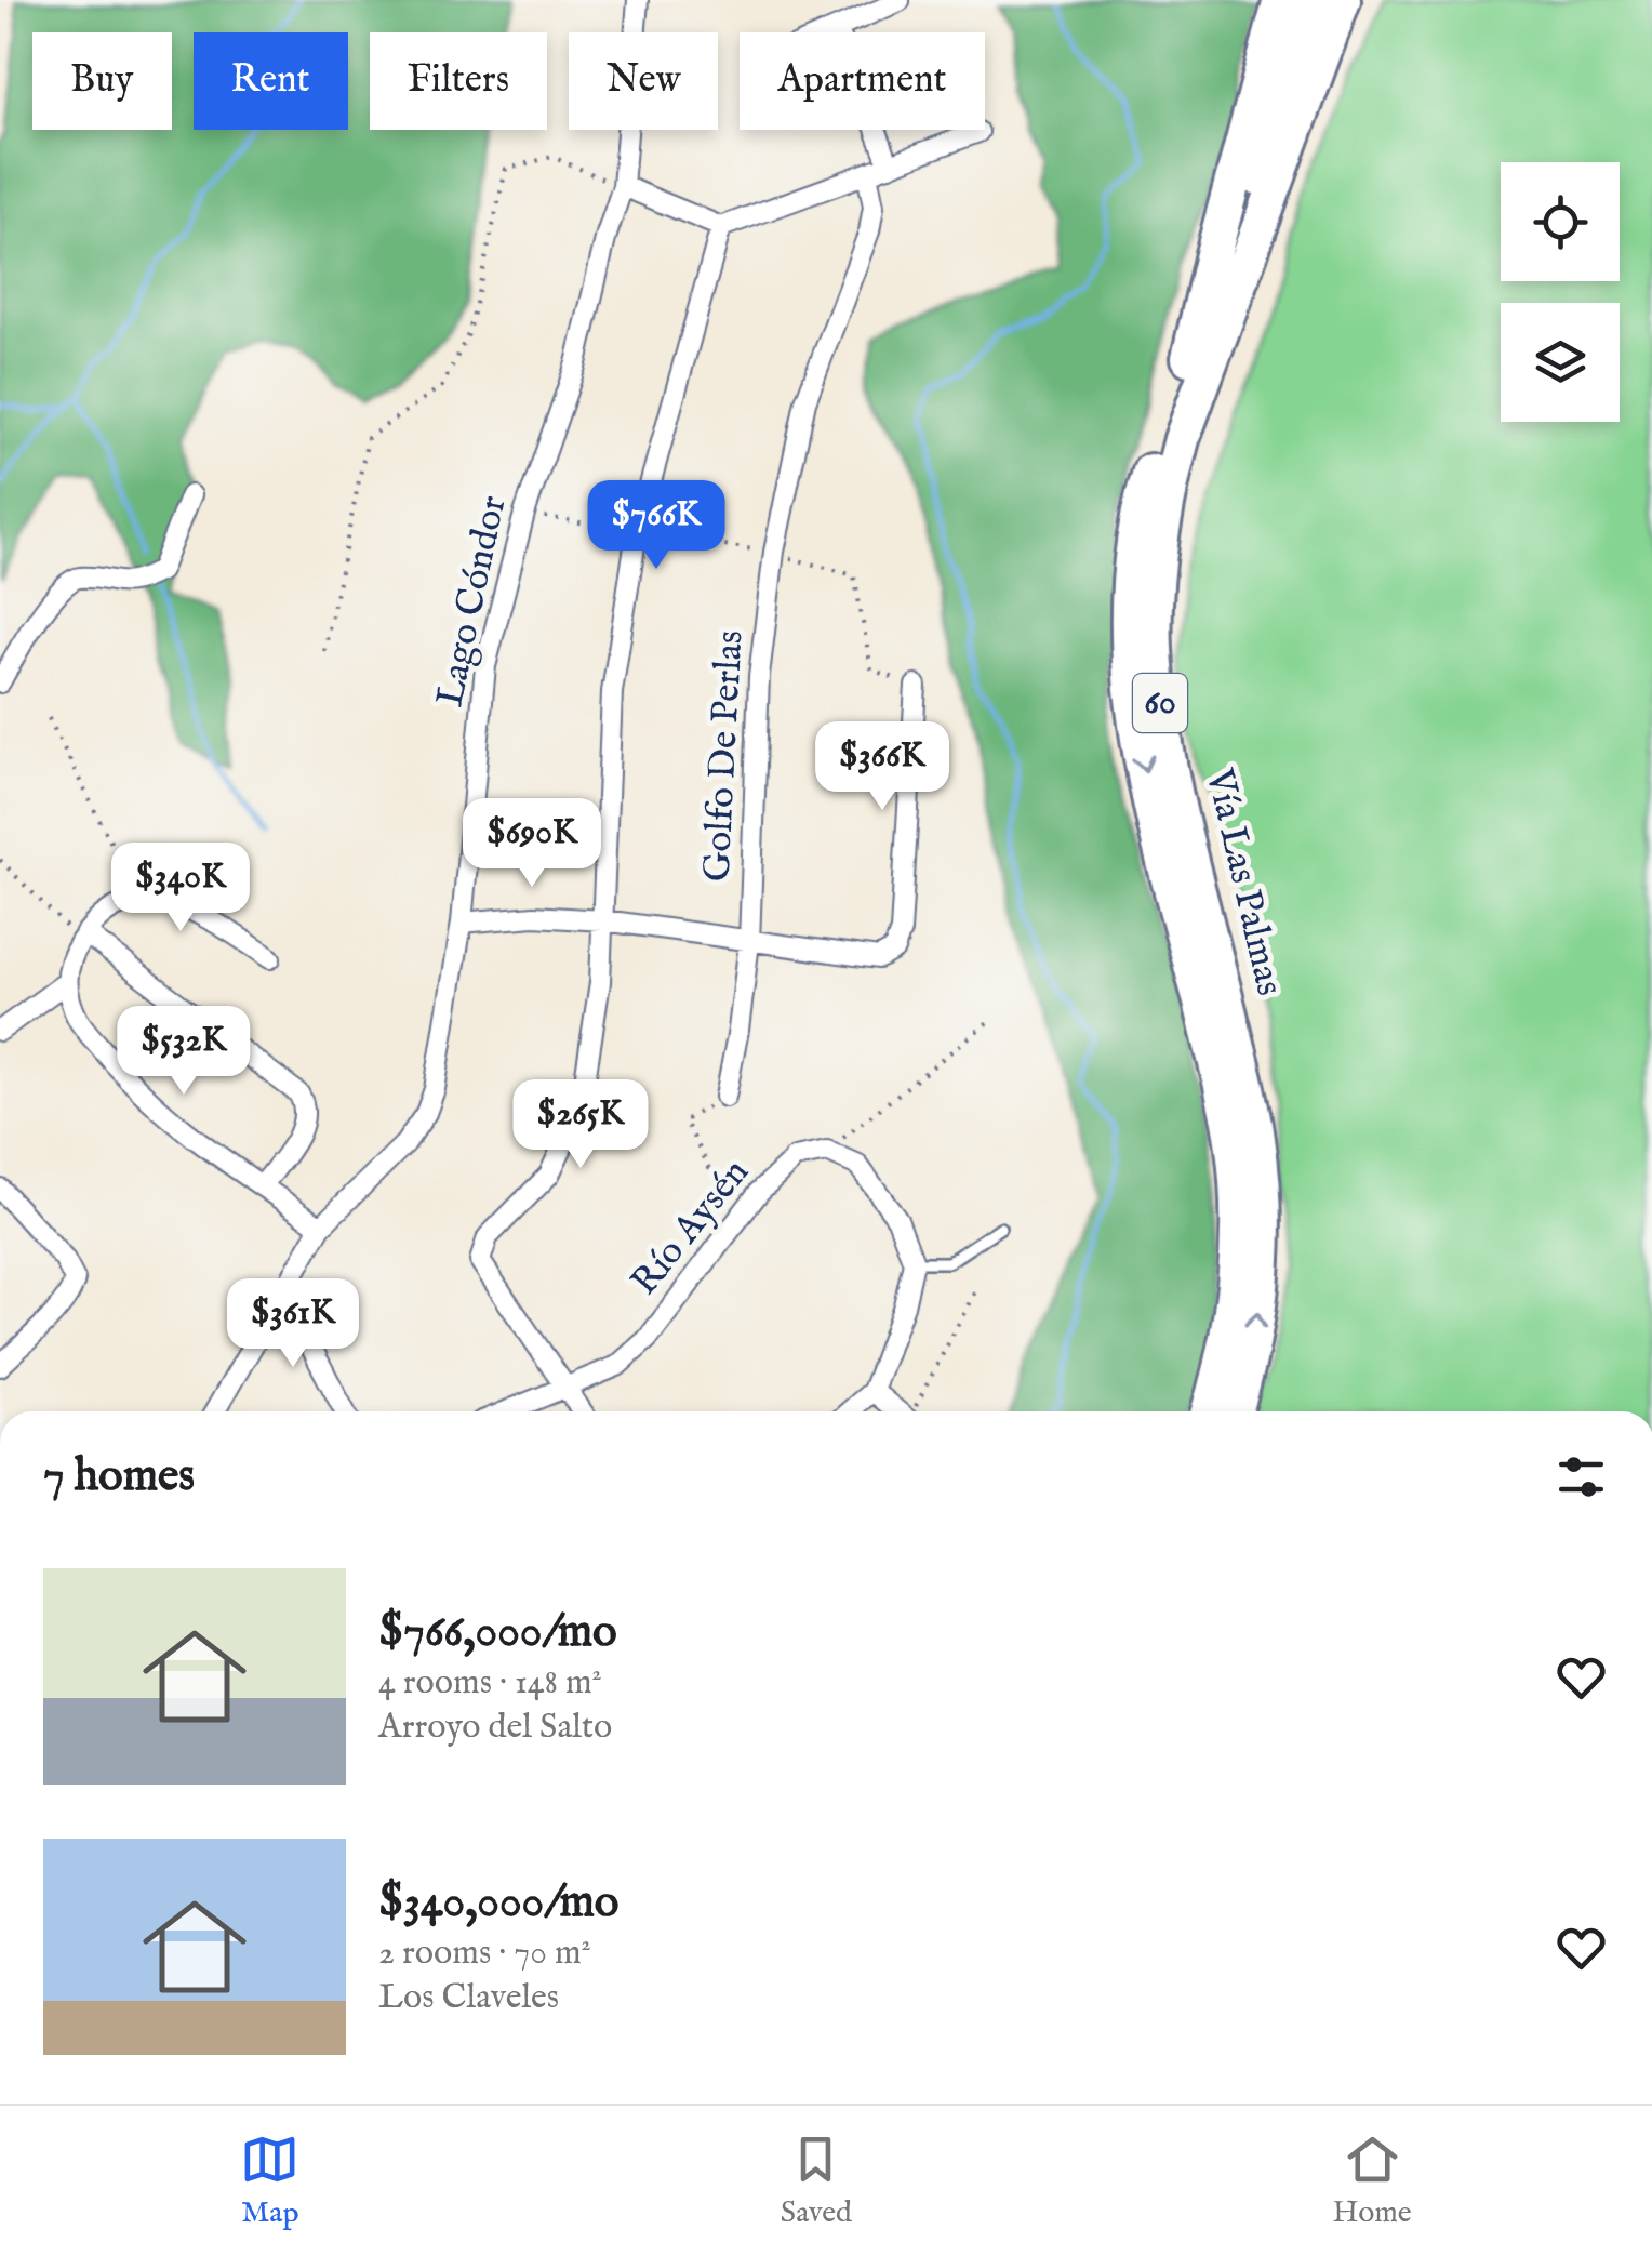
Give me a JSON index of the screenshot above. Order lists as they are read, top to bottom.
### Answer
{
  "streets": {
    "highway": ["60", "Vía Las Palmas"],
    "street": ["Lago Cóndor", "Golfo De Perlas", "Río Aysén"]
  },
  "page": {
    "chip": [
      "Buy",
      "Rent",
      "Filters",
      "New",
      "Apartment"
    ],
    "price": [
      "$766K",
      "$366K",
      "$690K",
      "$340K",
      "$532K",
      "$265K",
      "$361K"
    ],
    "heading": "7 homes",
    "list": [
      {
        "name": "$766,000/mo",
        "note": "4 rooms · 148 m² · Arroyo del Salto"
      },
      {
        "name": "$340,000/mo",
        "note": "2 rooms · 70 m² · Los Claveles"
      }
    ],
    "tabs": ["Map", "Saved", "Home"]
  }
}
